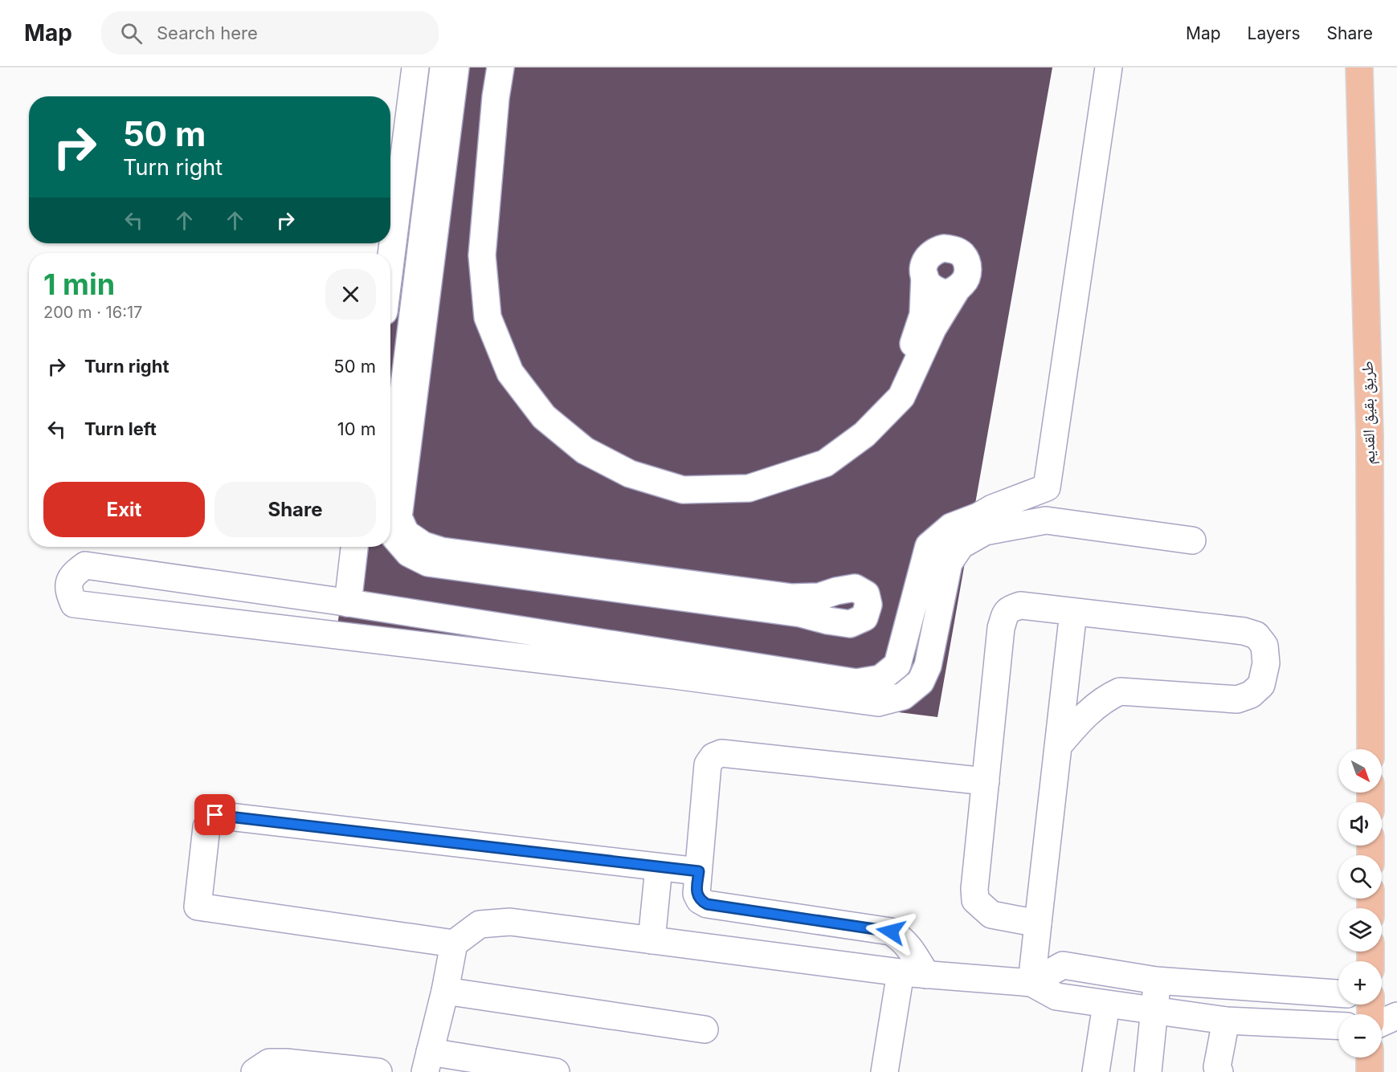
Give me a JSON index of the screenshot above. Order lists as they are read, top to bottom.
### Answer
{
  "streets": {
    "main road": ["طريق بقيق القديم"]
  },
  "north": "bottom right",
  "page": {
    "header": "Map",
    "search": "Search here",
    "nav": ["Map", "Layers", "Share"],
    "turn": ["50 m", "Turn right"],
    "heading": ["1 min", "200 m · 16:17"],
    "list": [
      {
        "name": "Turn right",
        "value": "50 m"
      },
      {
        "name": "Turn left",
        "value": "10 m"
      }
    ],
    "buttons": ["Exit", "Share"],
    "map_buttons": ["+", "−"]
  }
}
